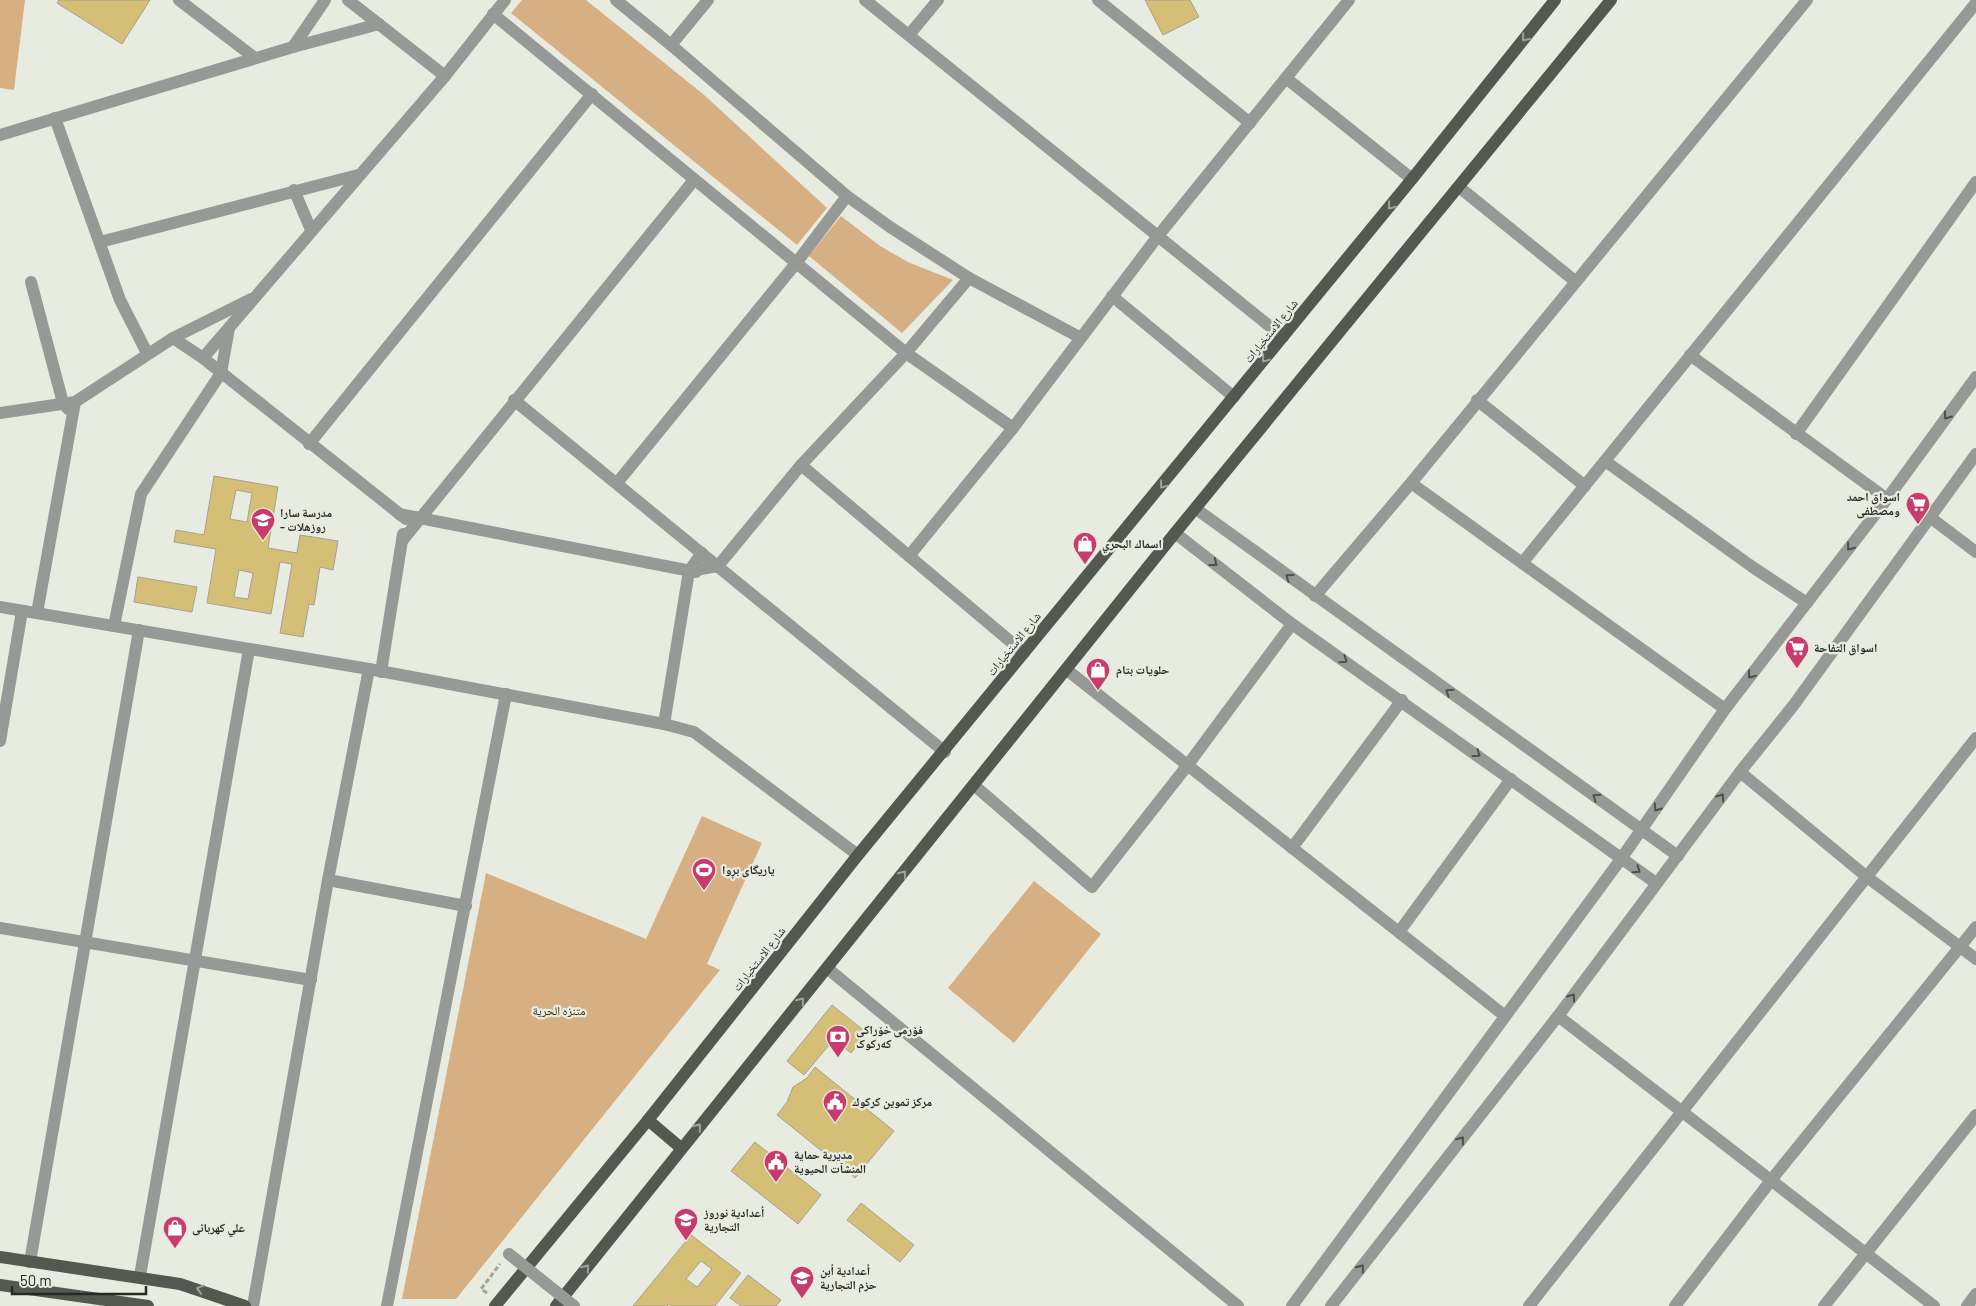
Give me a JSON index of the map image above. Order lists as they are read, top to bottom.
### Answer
{
  "streets": {
    "main road": ["شارع الاستخبارات"]
  },
  "parks": ["متنزه الحرية"],
  "places": {
    "supermarket": ["اسواق احمد ومصطفى", "اسواق التفاحة"],
    "school or university": ["مدرسة سارا - روزهلات", "أعدادية نوروز التجارية", "أعدادية أبن حزم التجارية"],
    "shop": ["اسماك البحري", "حلويات بتام", "علي كهربائى"],
    "sports": ["یاریگای بڕوا"],
    "bank": ["فۆرمی خۆراکی کەرکوک"],
    "public building": ["مركز تموين كركوك", "مديرية حماية المنشآت الحيوية"]
  },
  "scale_bar": "50 m"
}
